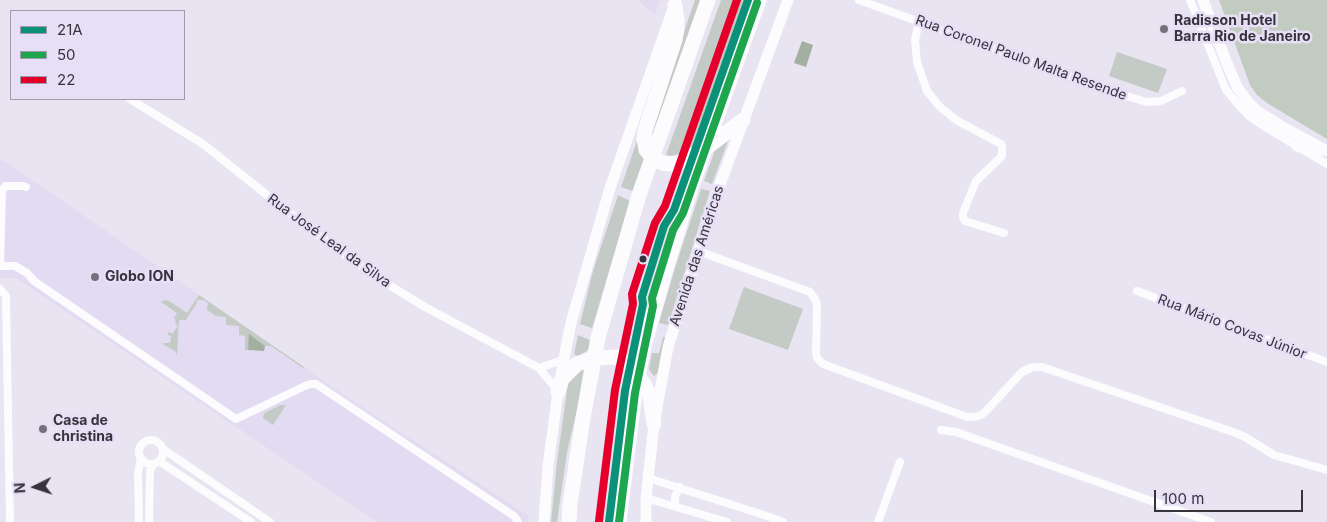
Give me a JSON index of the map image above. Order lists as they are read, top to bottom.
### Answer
{
  "streets": {
    "highway": ["Avenida das Américas"],
    "street": ["Rua Coronel Paulo Malta Resende", "Rua José Leal da Silva", "Rua Mário Covas Júnior"]
  },
  "places": ["Radisson Hotel Barra Rio de Janeiro", "Globo ION", "Casa de christina"],
  "lines": ["transit line 21A", "transit line 22", "transit line 50"],
  "legend": ["21A", "50", "22"],
  "scale_bar": "100 m",
  "north": "left"
}
